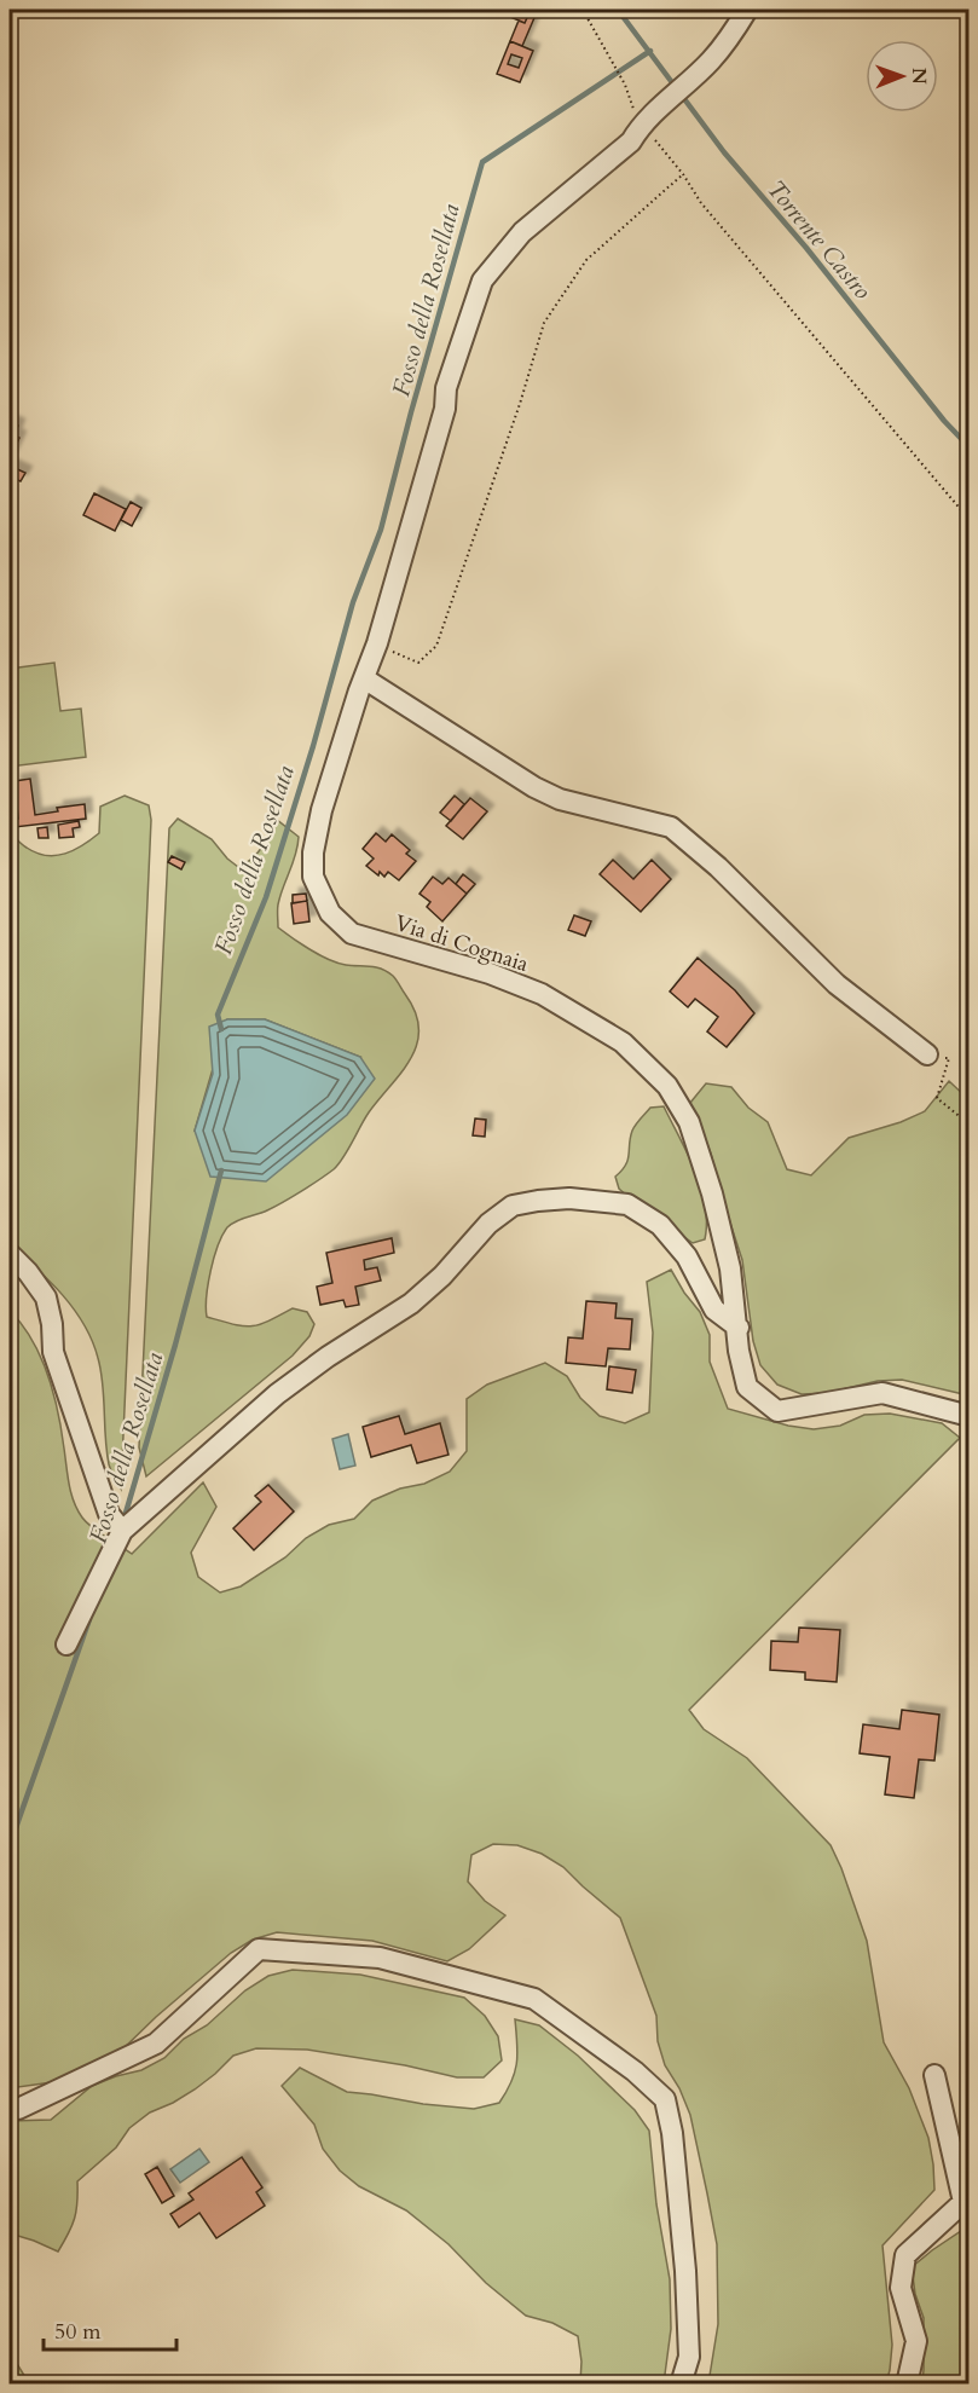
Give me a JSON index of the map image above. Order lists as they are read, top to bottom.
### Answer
{
  "streets": {
    "street": ["Via di Cognaia"]
  },
  "water": ["Torrente Castro", "Fosso della Rosellata"],
  "scale_bar": "50 m",
  "north": "right"
}
